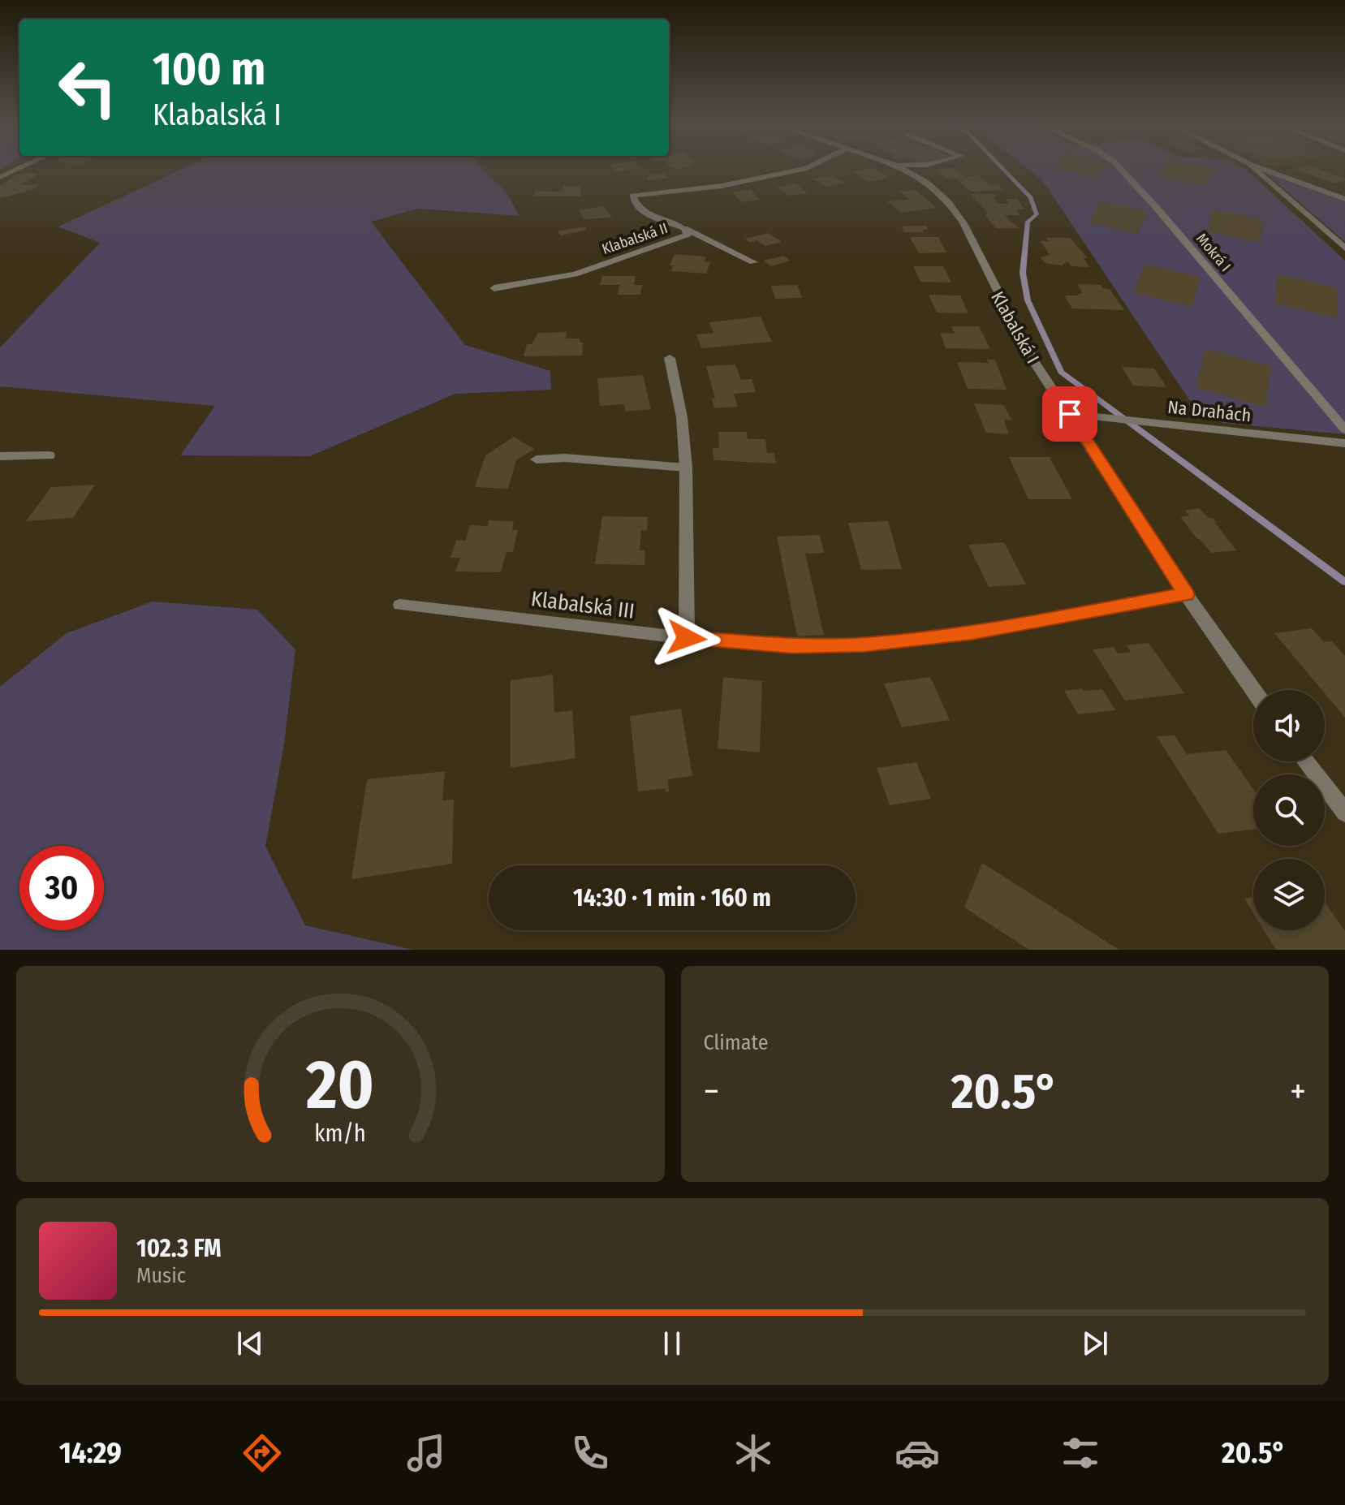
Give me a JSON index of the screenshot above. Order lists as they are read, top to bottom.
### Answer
{
  "streets": {
    "street": [
      "Klabalská II",
      "Mokrá I",
      "Klabalská I",
      "Na Drahách",
      "Klabalská III"
    ]
  },
  "crossings": [
    ["Klabalská I", "Na Drahách"],
    ["Klabalská I", "Klabalská III"]
  ],
  "page": {
    "turn": ["100 m", "Klabalská I"],
    "limit": "30",
    "trip": "14:30 · 1 min · 160 m",
    "tile": "Climate",
    "heat": ["−", "20.5°", "+"],
    "song": ["102.3 FM", "Music"],
    "tabs": ["14:29", "20.5°"],
    "gauge": ["20", "km/h"]
  }
}
